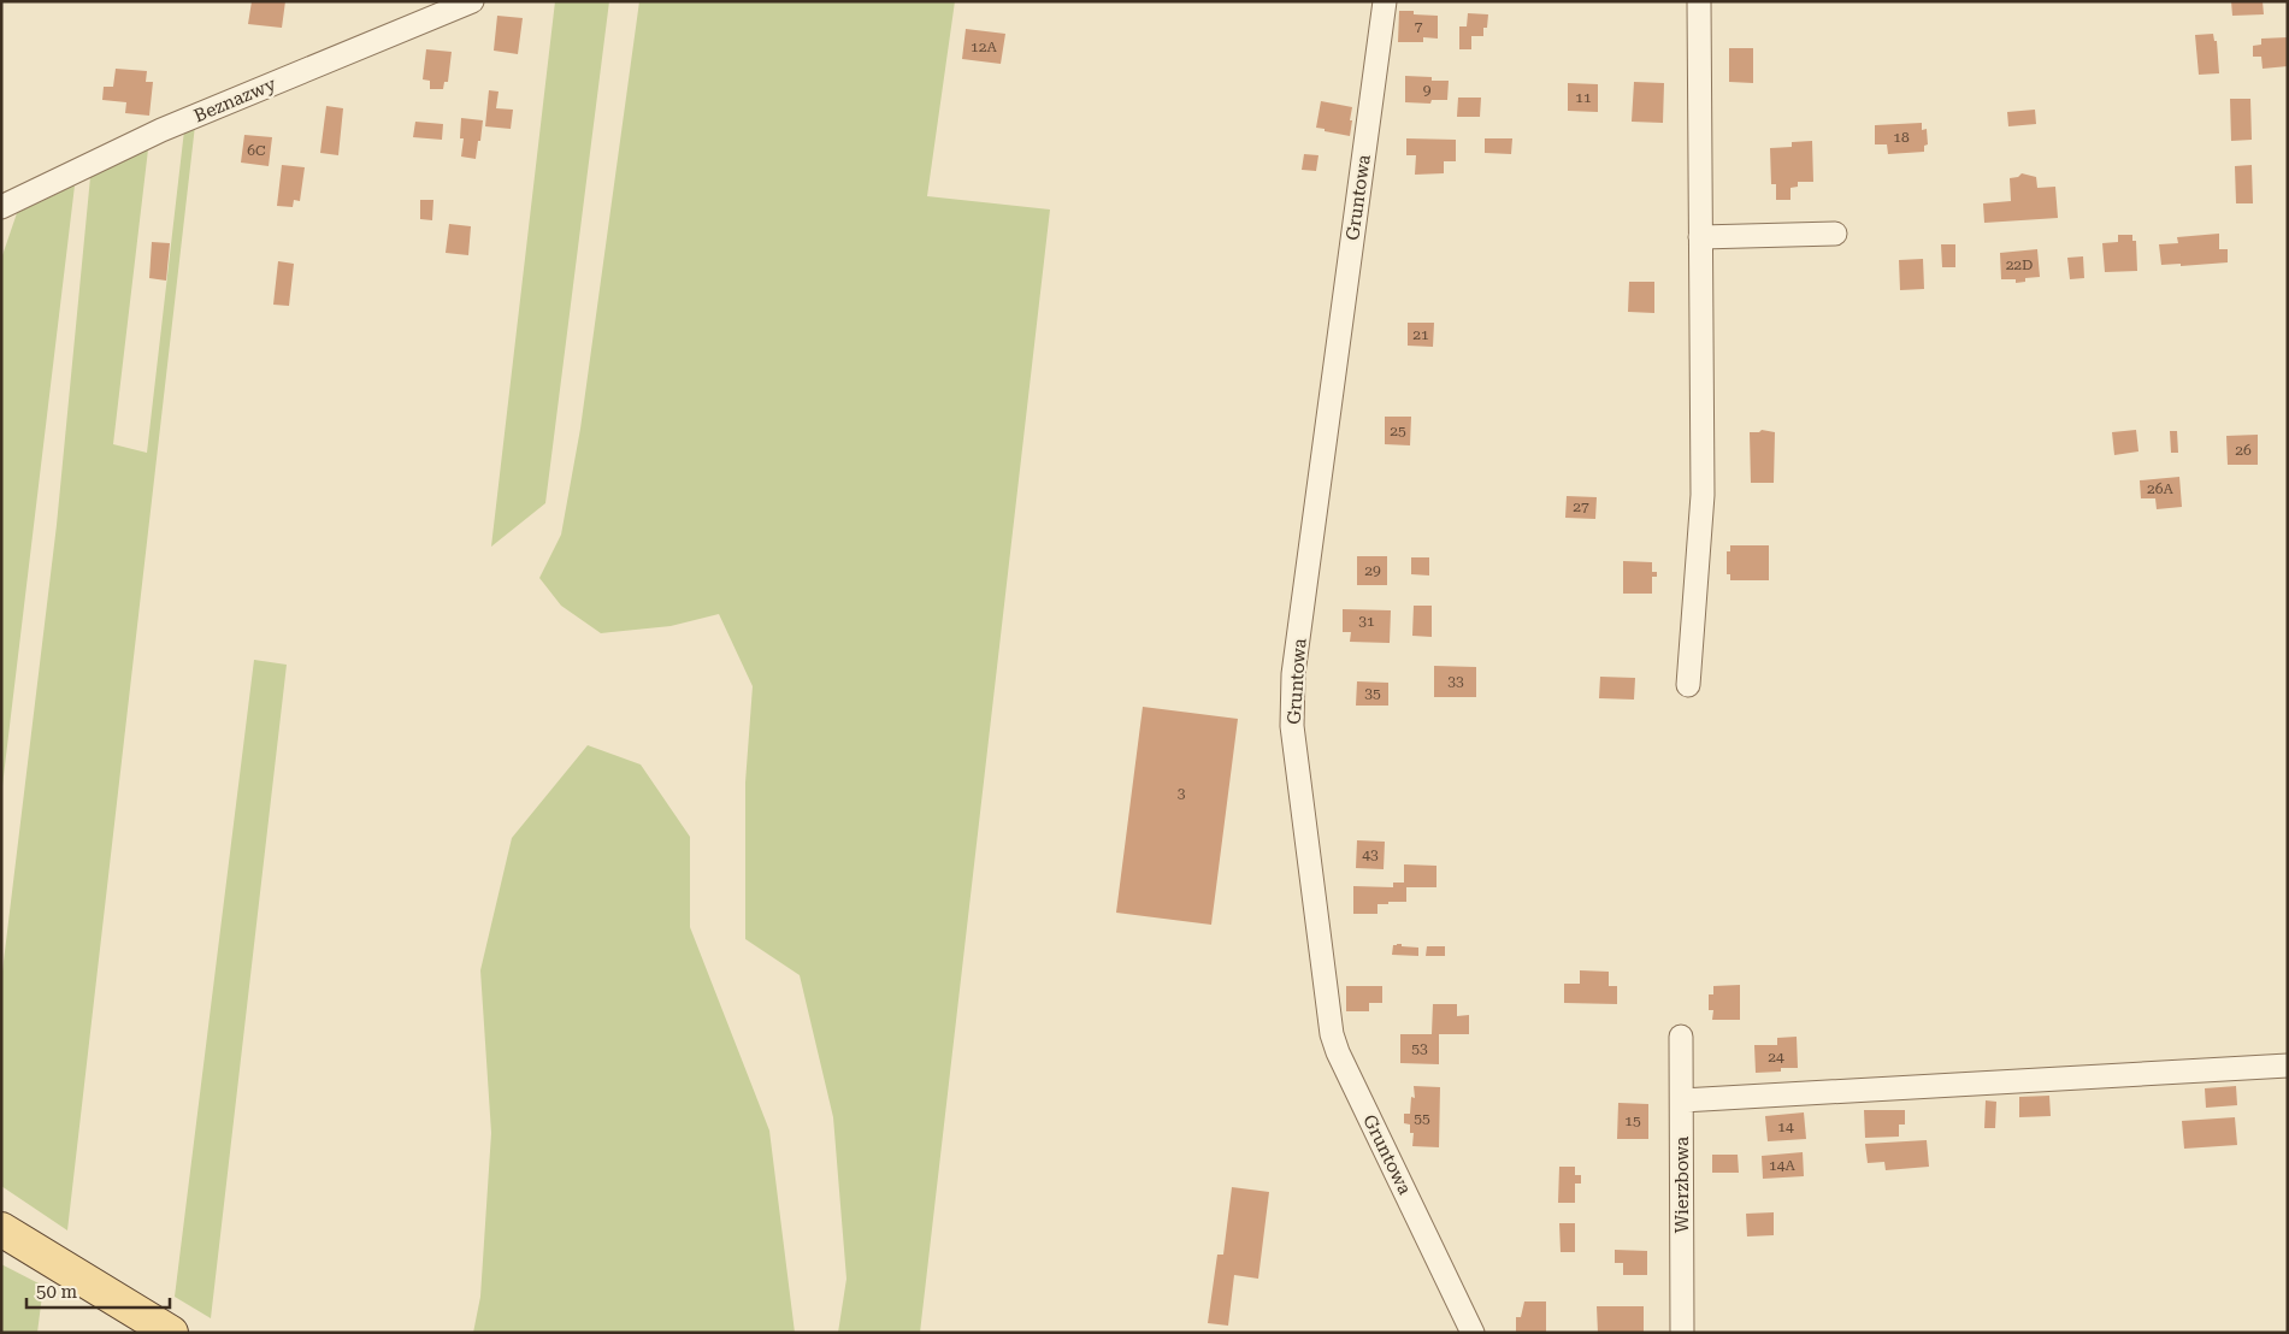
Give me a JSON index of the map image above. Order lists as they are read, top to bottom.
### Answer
{
  "streets": {
    "street": ["Beznazwy", "Gruntowa", "Wierzbowa"]
  },
  "house_numbers": [
    "7",
    "12A",
    "9",
    "11",
    "18",
    "6C",
    "22D",
    "21",
    "25",
    "26",
    "26A",
    "27",
    "29",
    "31",
    "33",
    "35",
    "3",
    "43",
    "53",
    "24",
    "55",
    "15",
    "14",
    "14A"
  ],
  "scale_bar": "50 m"
}
